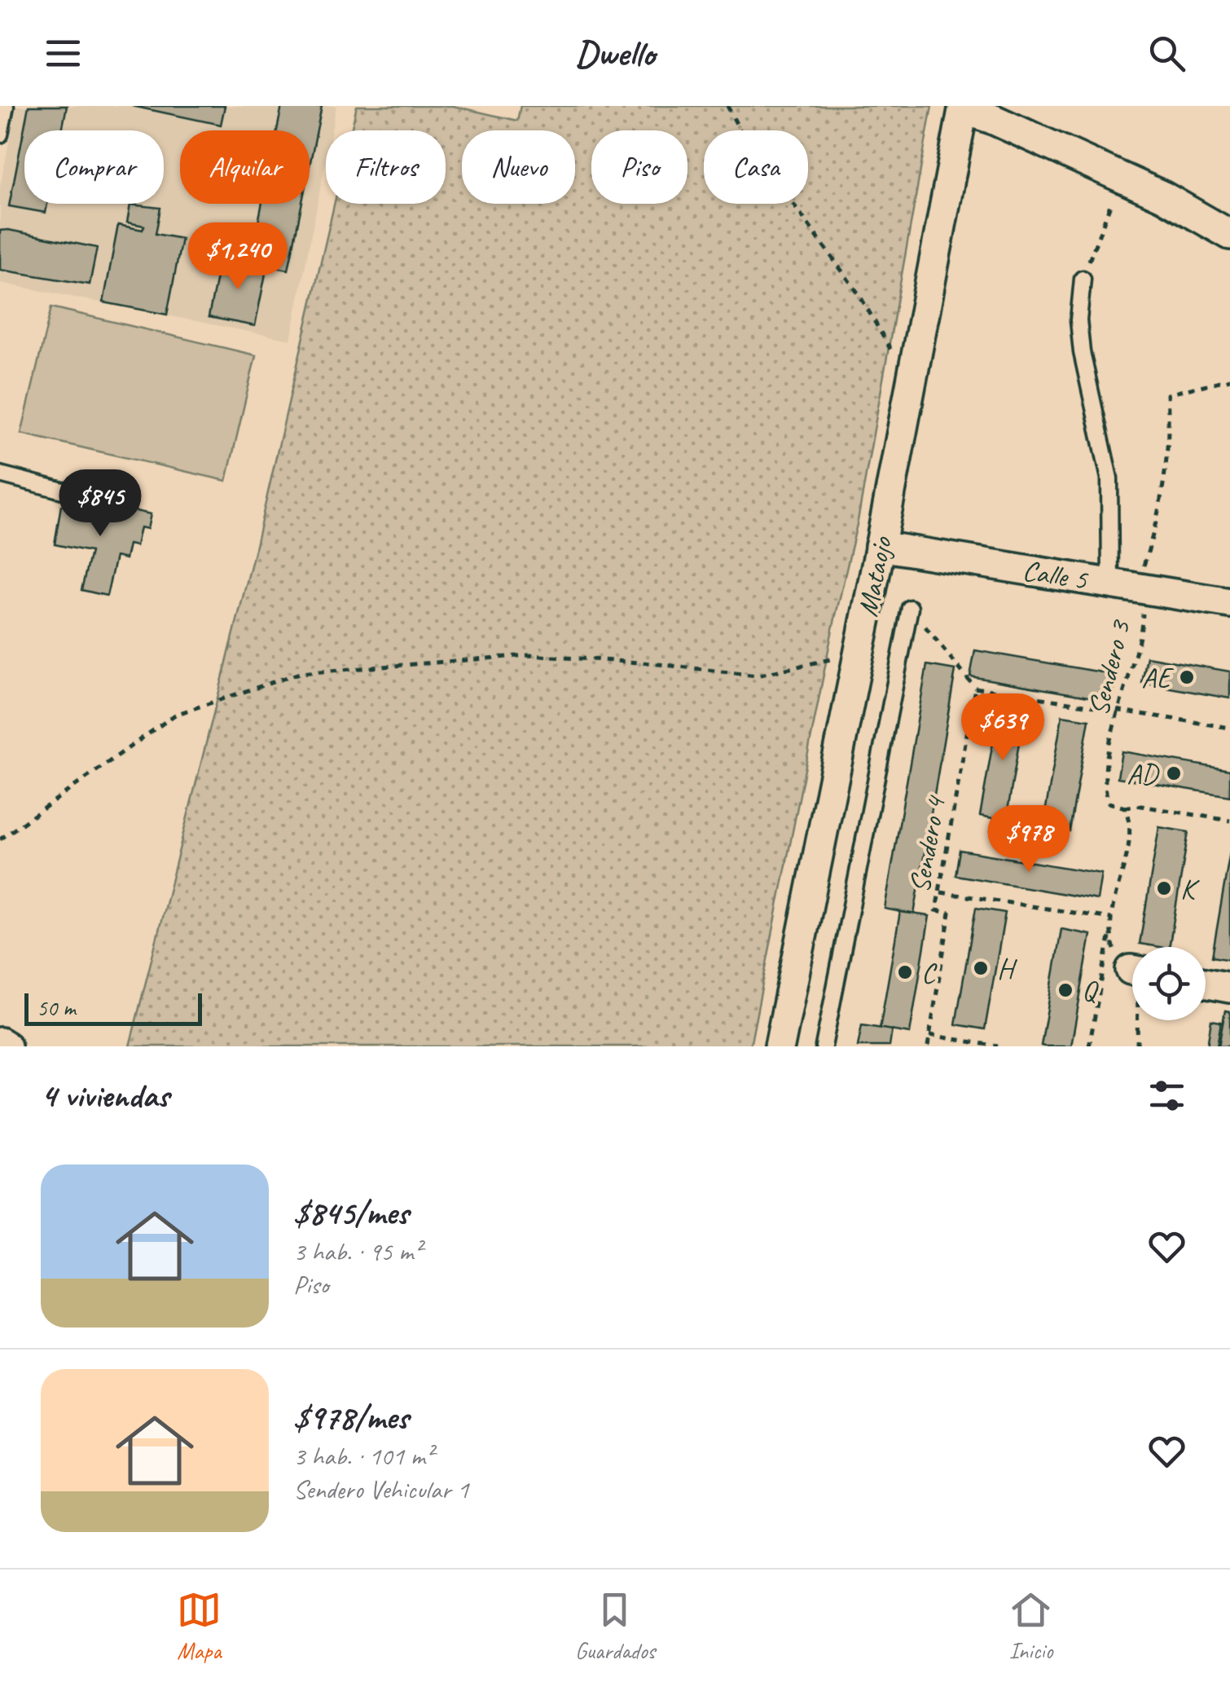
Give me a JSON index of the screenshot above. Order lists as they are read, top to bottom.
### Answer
{
  "streets": {
    "street": ["Calle 5", "Mataojo"],
    "path": ["Sendero 3", "Sendero 4"]
  },
  "crossings": [
    ["Calle 5", "Mataojo"],
    ["Calle 5", "Sendero 3"],
    ["Sendero 3", "Sendero 4"]
  ],
  "places": [
    "AE",
    "AD",
    "K",
    "H",
    "C",
    "Q"
  ],
  "scale_bar": "50 m",
  "page": {
    "header": "Dwello",
    "chip": [
      "Comprar",
      "Alquilar",
      "Filtros",
      "Nuevo",
      "Piso",
      "Casa"
    ],
    "price": [
      "$1,240",
      "$845",
      "$639",
      "$978"
    ],
    "scale": "50 m",
    "heading": "4 viviendas",
    "list": [
      {
        "name": "$845/mes",
        "note": "3 hab. · 95 m² · Piso"
      },
      {
        "name": "$978/mes",
        "note": "3 hab. · 101 m² · Sendero Vehicular 1"
      }
    ],
    "tabs": ["Mapa", "Guardados", "Inicio"]
  }
}
